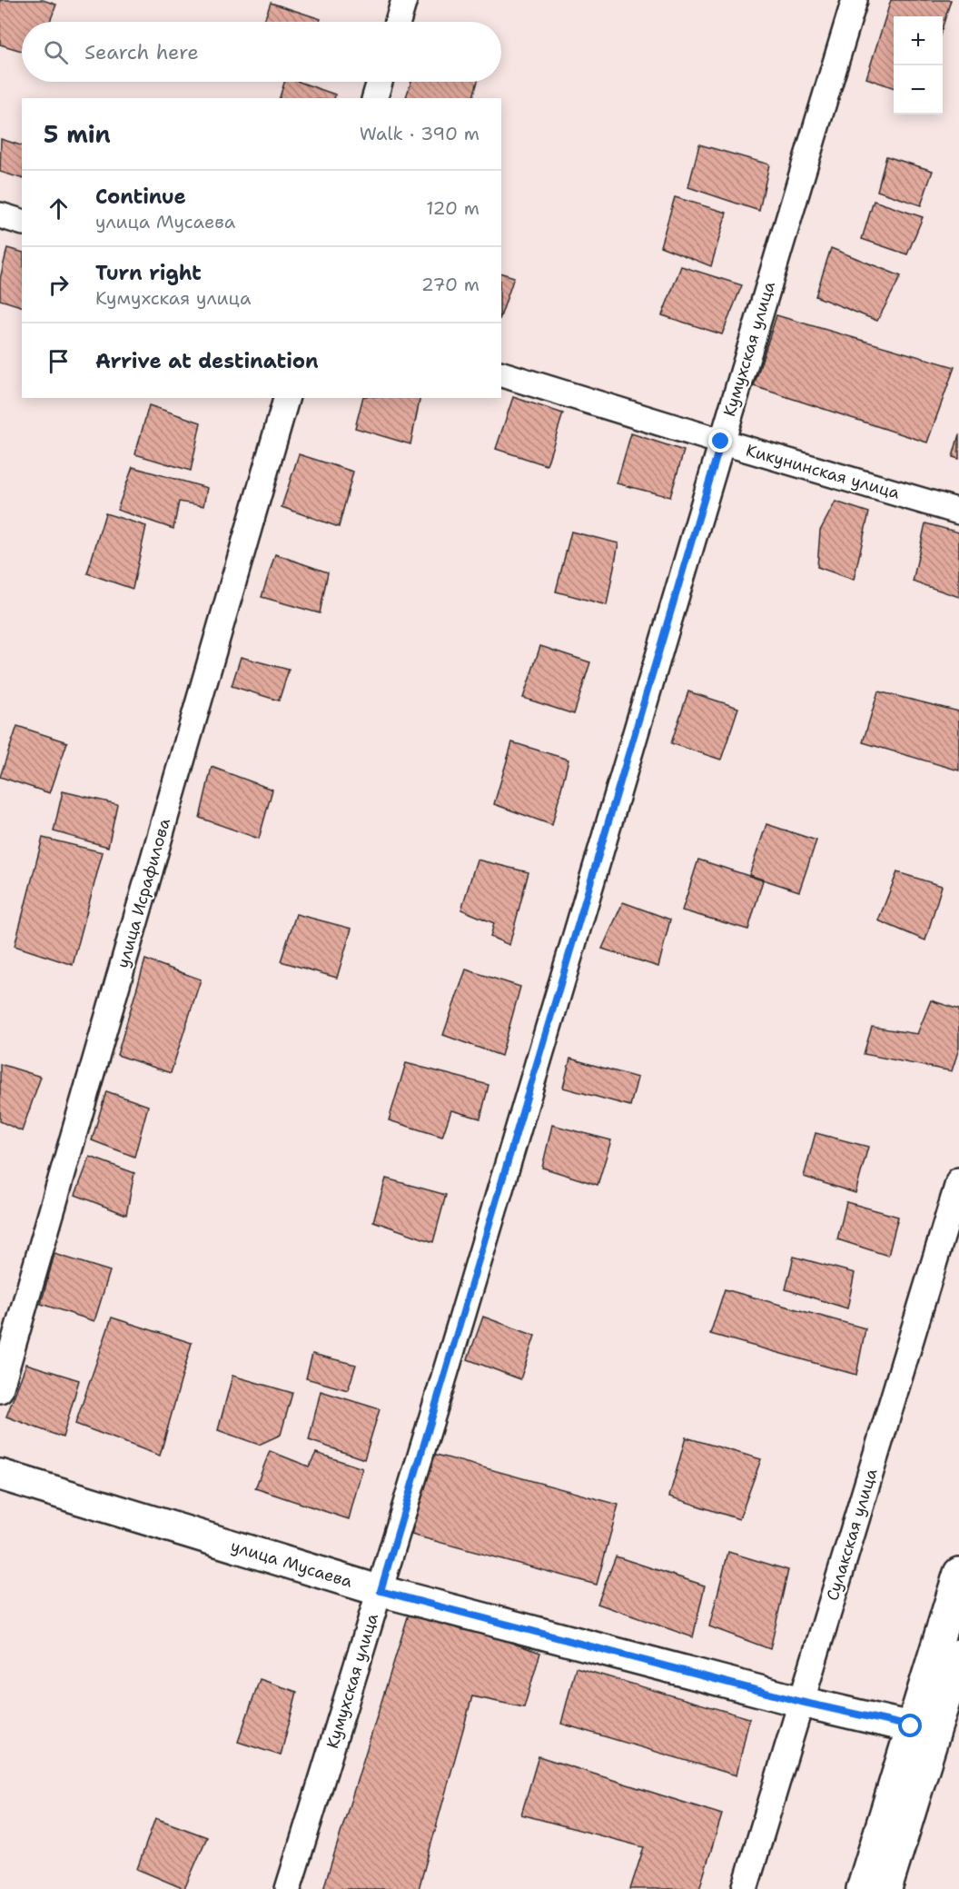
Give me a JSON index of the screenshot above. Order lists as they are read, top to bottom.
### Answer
{
  "streets": {
    "main road": ["улица Мусаева"],
    "street": [
      "Кумухская улица",
      "Кикунинская улица",
      "улица Исрафилова",
      "Сулакская улица"
    ]
  },
  "crossings": [
    ["Кумухская улица", "Кикунинская улица"],
    ["Кумухская улица", "улица Мусаева"],
    ["Сулакская улица", "улица Мусаева"]
  ],
  "page": {
    "map_buttons": ["+", "−"],
    "search": "Search here",
    "heading": ["5 min", "Walk · 390 m"],
    "list": [
      ["Continue", "улица Мусаева", "120 m"],
      ["Turn right", "Кумухская улица", "270 m"],
      "Arrive at destination"
    ]
  }
}
